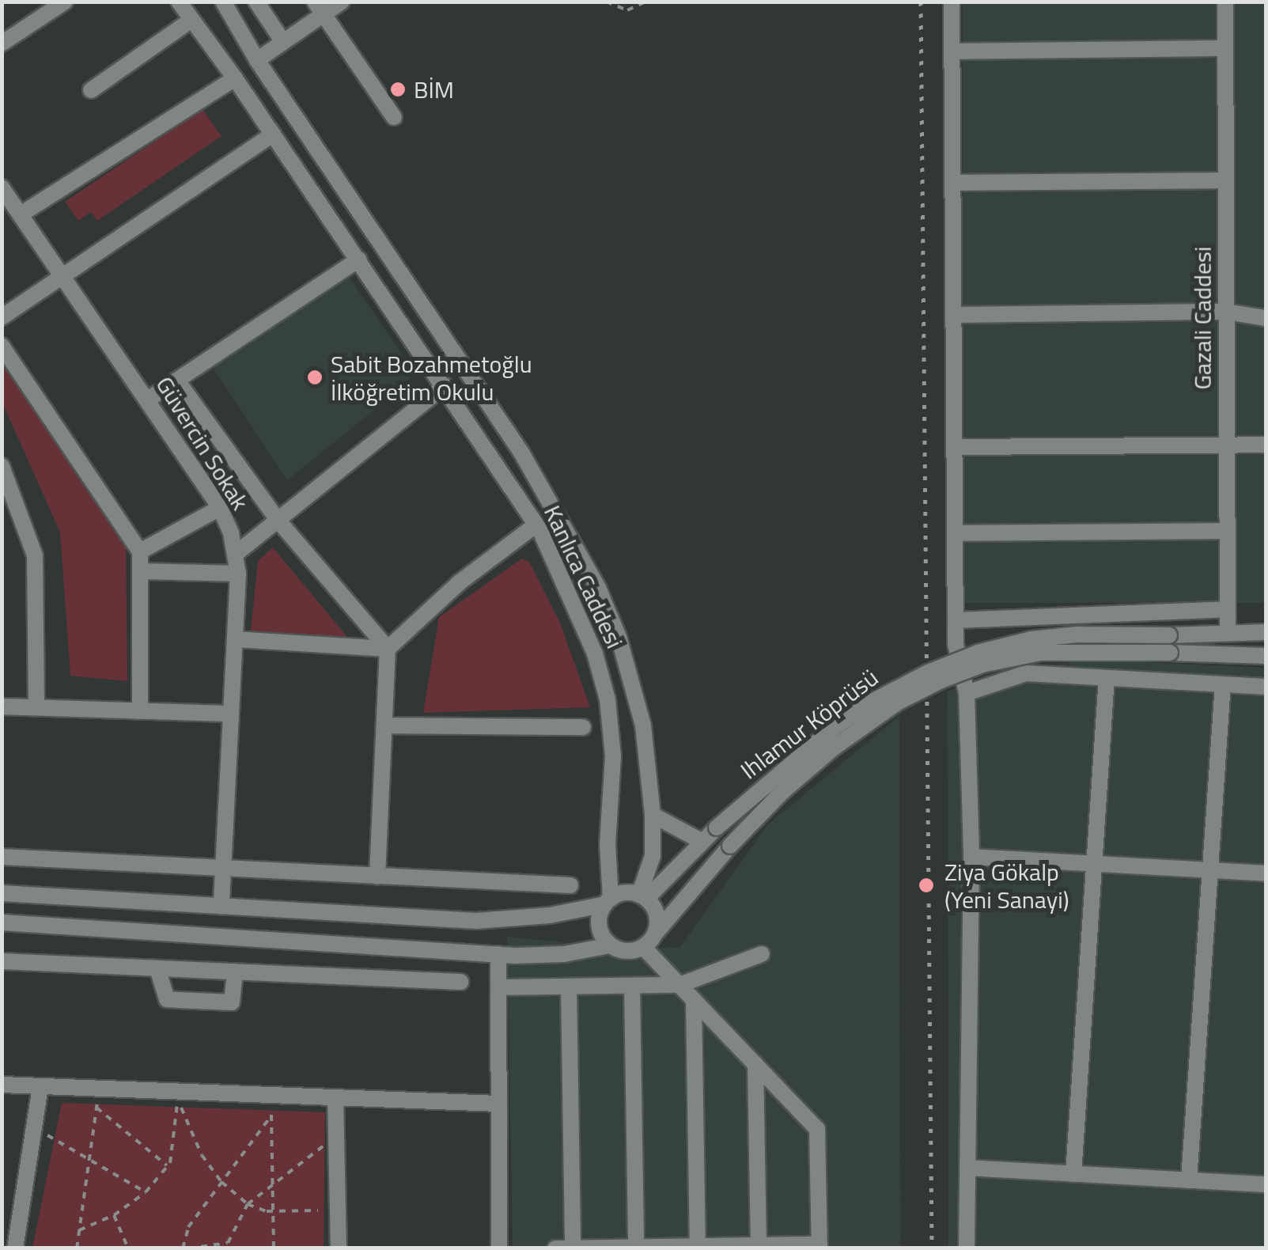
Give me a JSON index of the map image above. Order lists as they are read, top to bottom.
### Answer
{
  "streets": {
    "street": [
      "Gazali Caddesi",
      "Güvercin Sokak",
      "Kanlıca Caddesi",
      "Ihlamur Köprüsü"
    ]
  },
  "crossings": [
    ["Gazali Caddesi", "Ihlamur Köprüsü"],
    ["Kanlıca Caddesi", "Ihlamur Köprüsü"]
  ],
  "places": ["BİM", "Sabit Bozahmetoğlu İlköğretim Okulu", "Ziya Gökalp (Yeni Sanayi)"]
}
